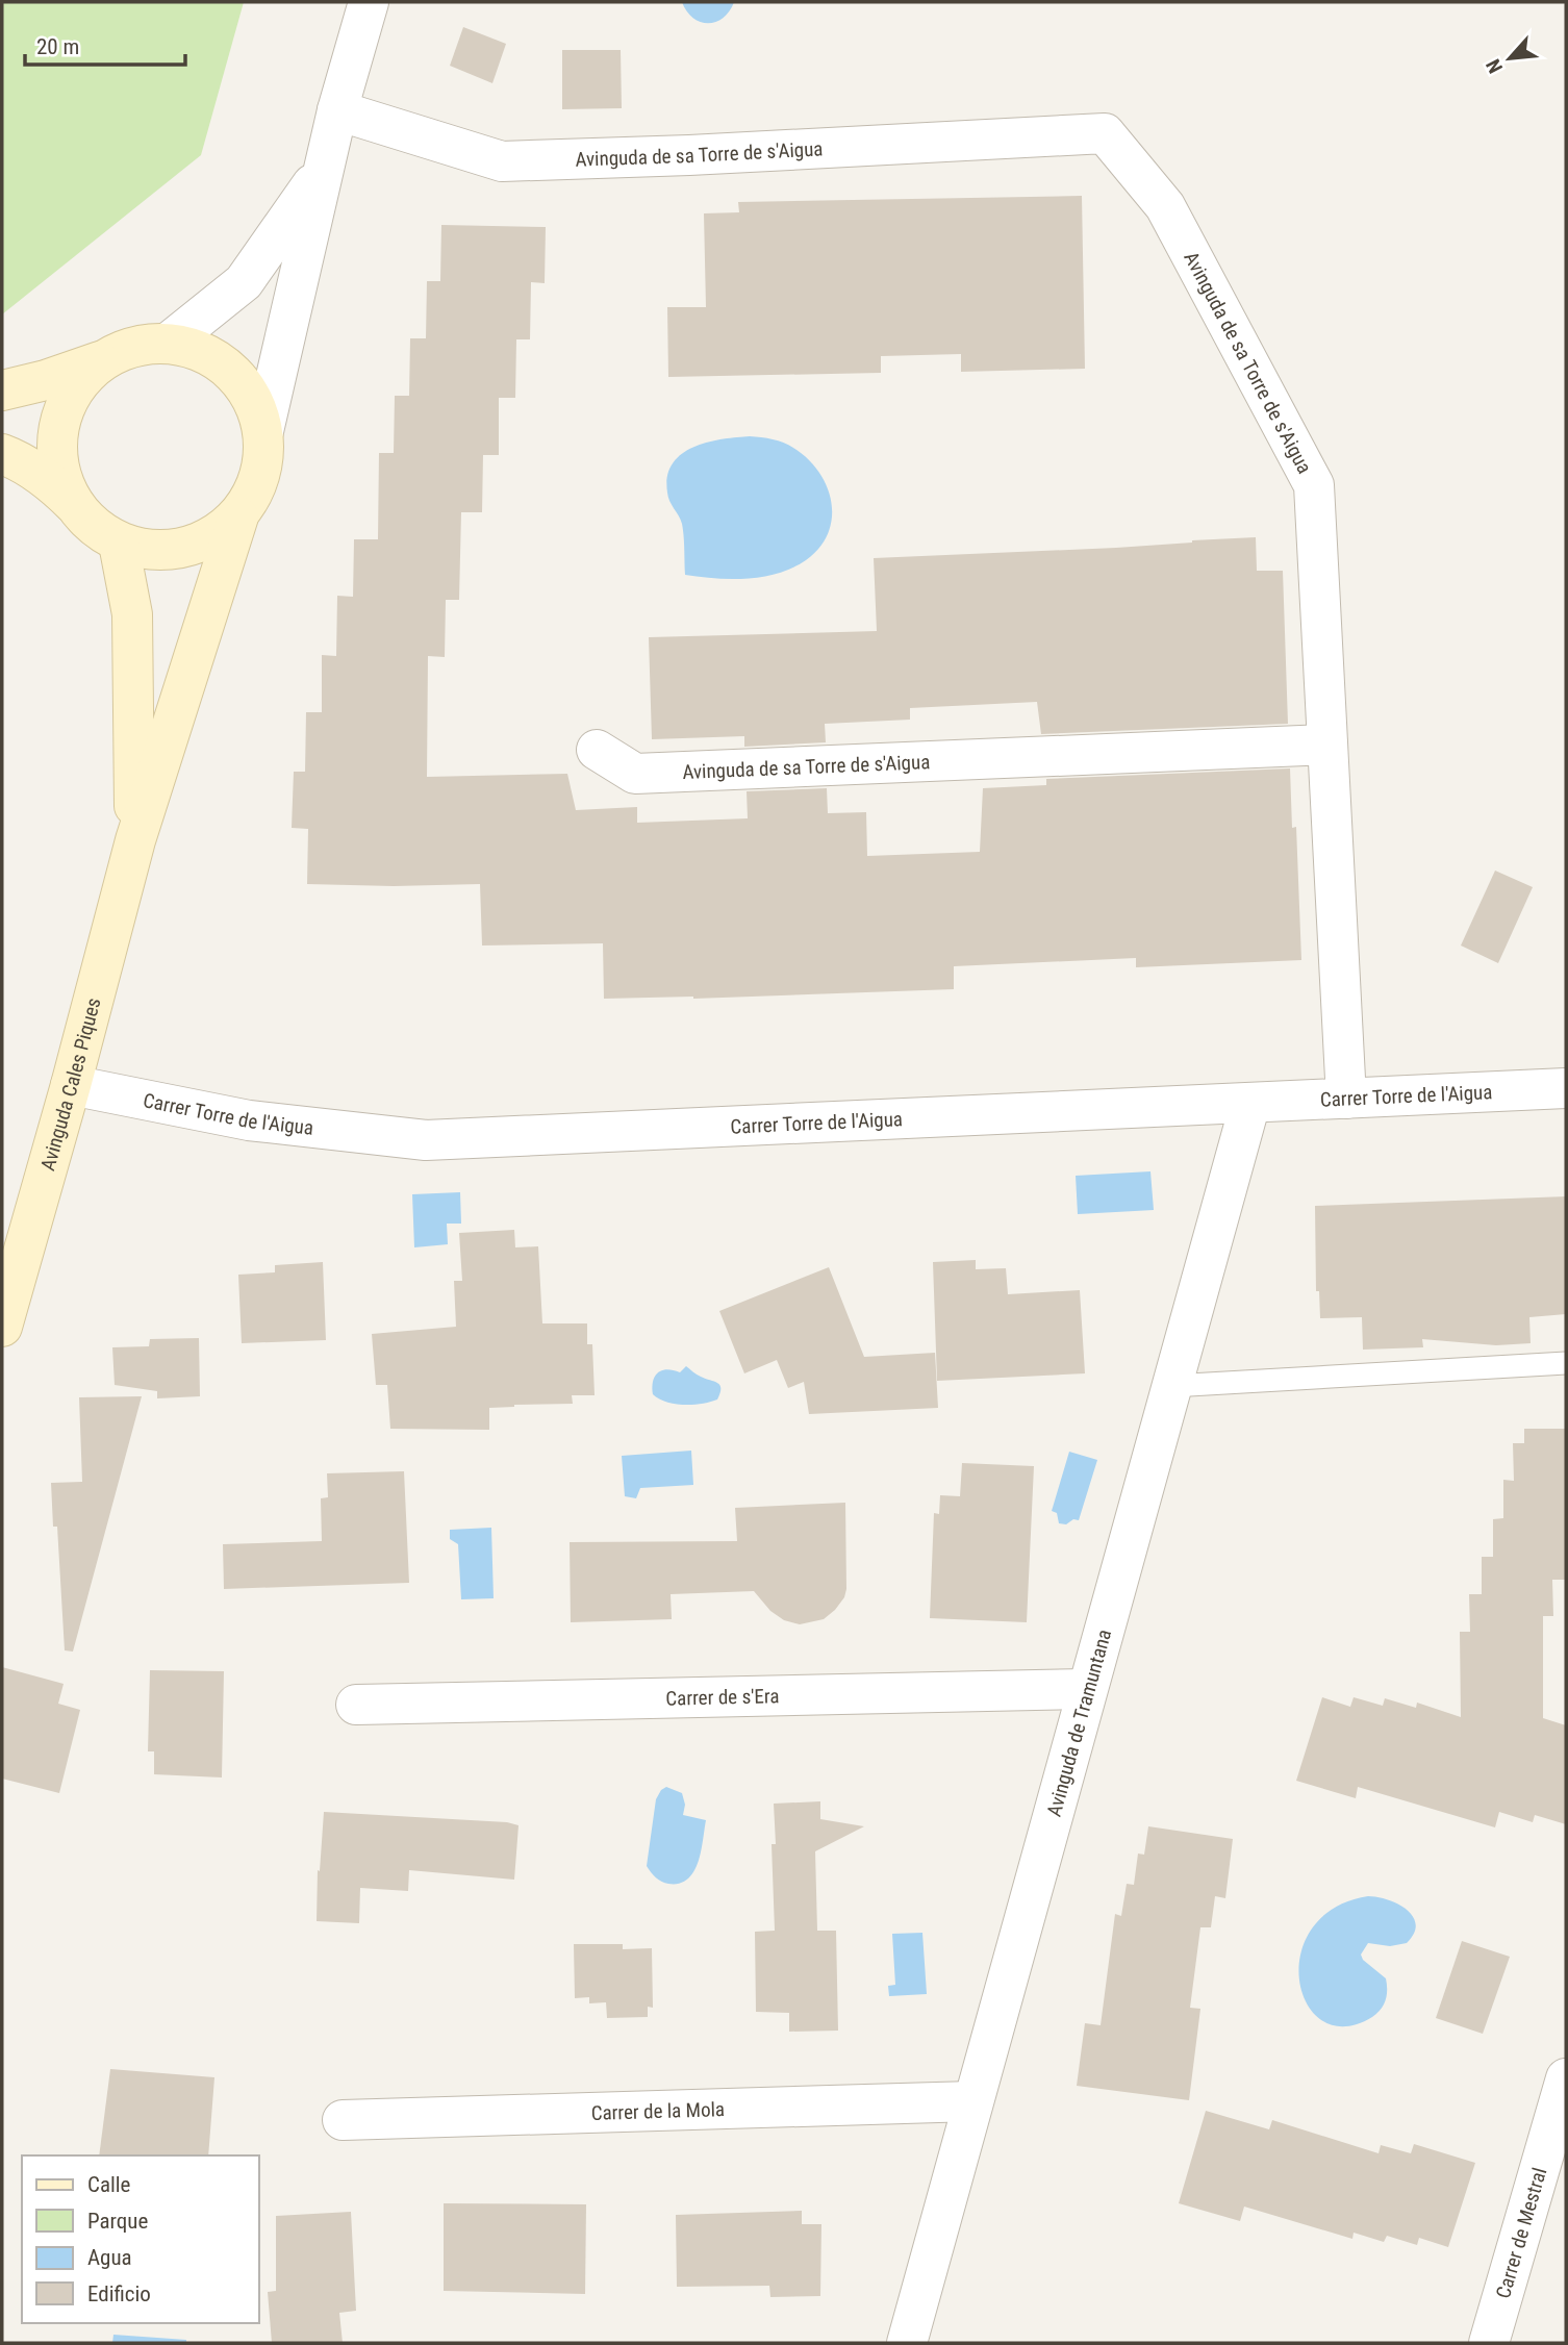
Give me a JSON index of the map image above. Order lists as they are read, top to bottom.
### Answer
{
  "streets": {
    "street": [
      "Avinguda de sa Torre de s'Aigua",
      "Avinguda Cales Piques",
      "Carrer Torre de l'Aigua",
      "Carrer de s'Era",
      "Avinguda de Tramuntana",
      "Carrer de la Mola",
      "Carrer de Mestral"
    ]
  },
  "crossings": [
    ["Avinguda Cales Piques", "Carrer Torre de l'Aigua"],
    ["Carrer Torre de l'Aigua", "Avinguda de Tramuntana"],
    ["Carrer de s'Era", "Avinguda de Tramuntana"],
    ["Avinguda de Tramuntana", "Carrer de la Mola"]
  ],
  "legend": [
    "Calle",
    "Parque",
    "Agua",
    "Edificio"
  ],
  "scale_bar": "20 m",
  "north": "bottom left"
}
